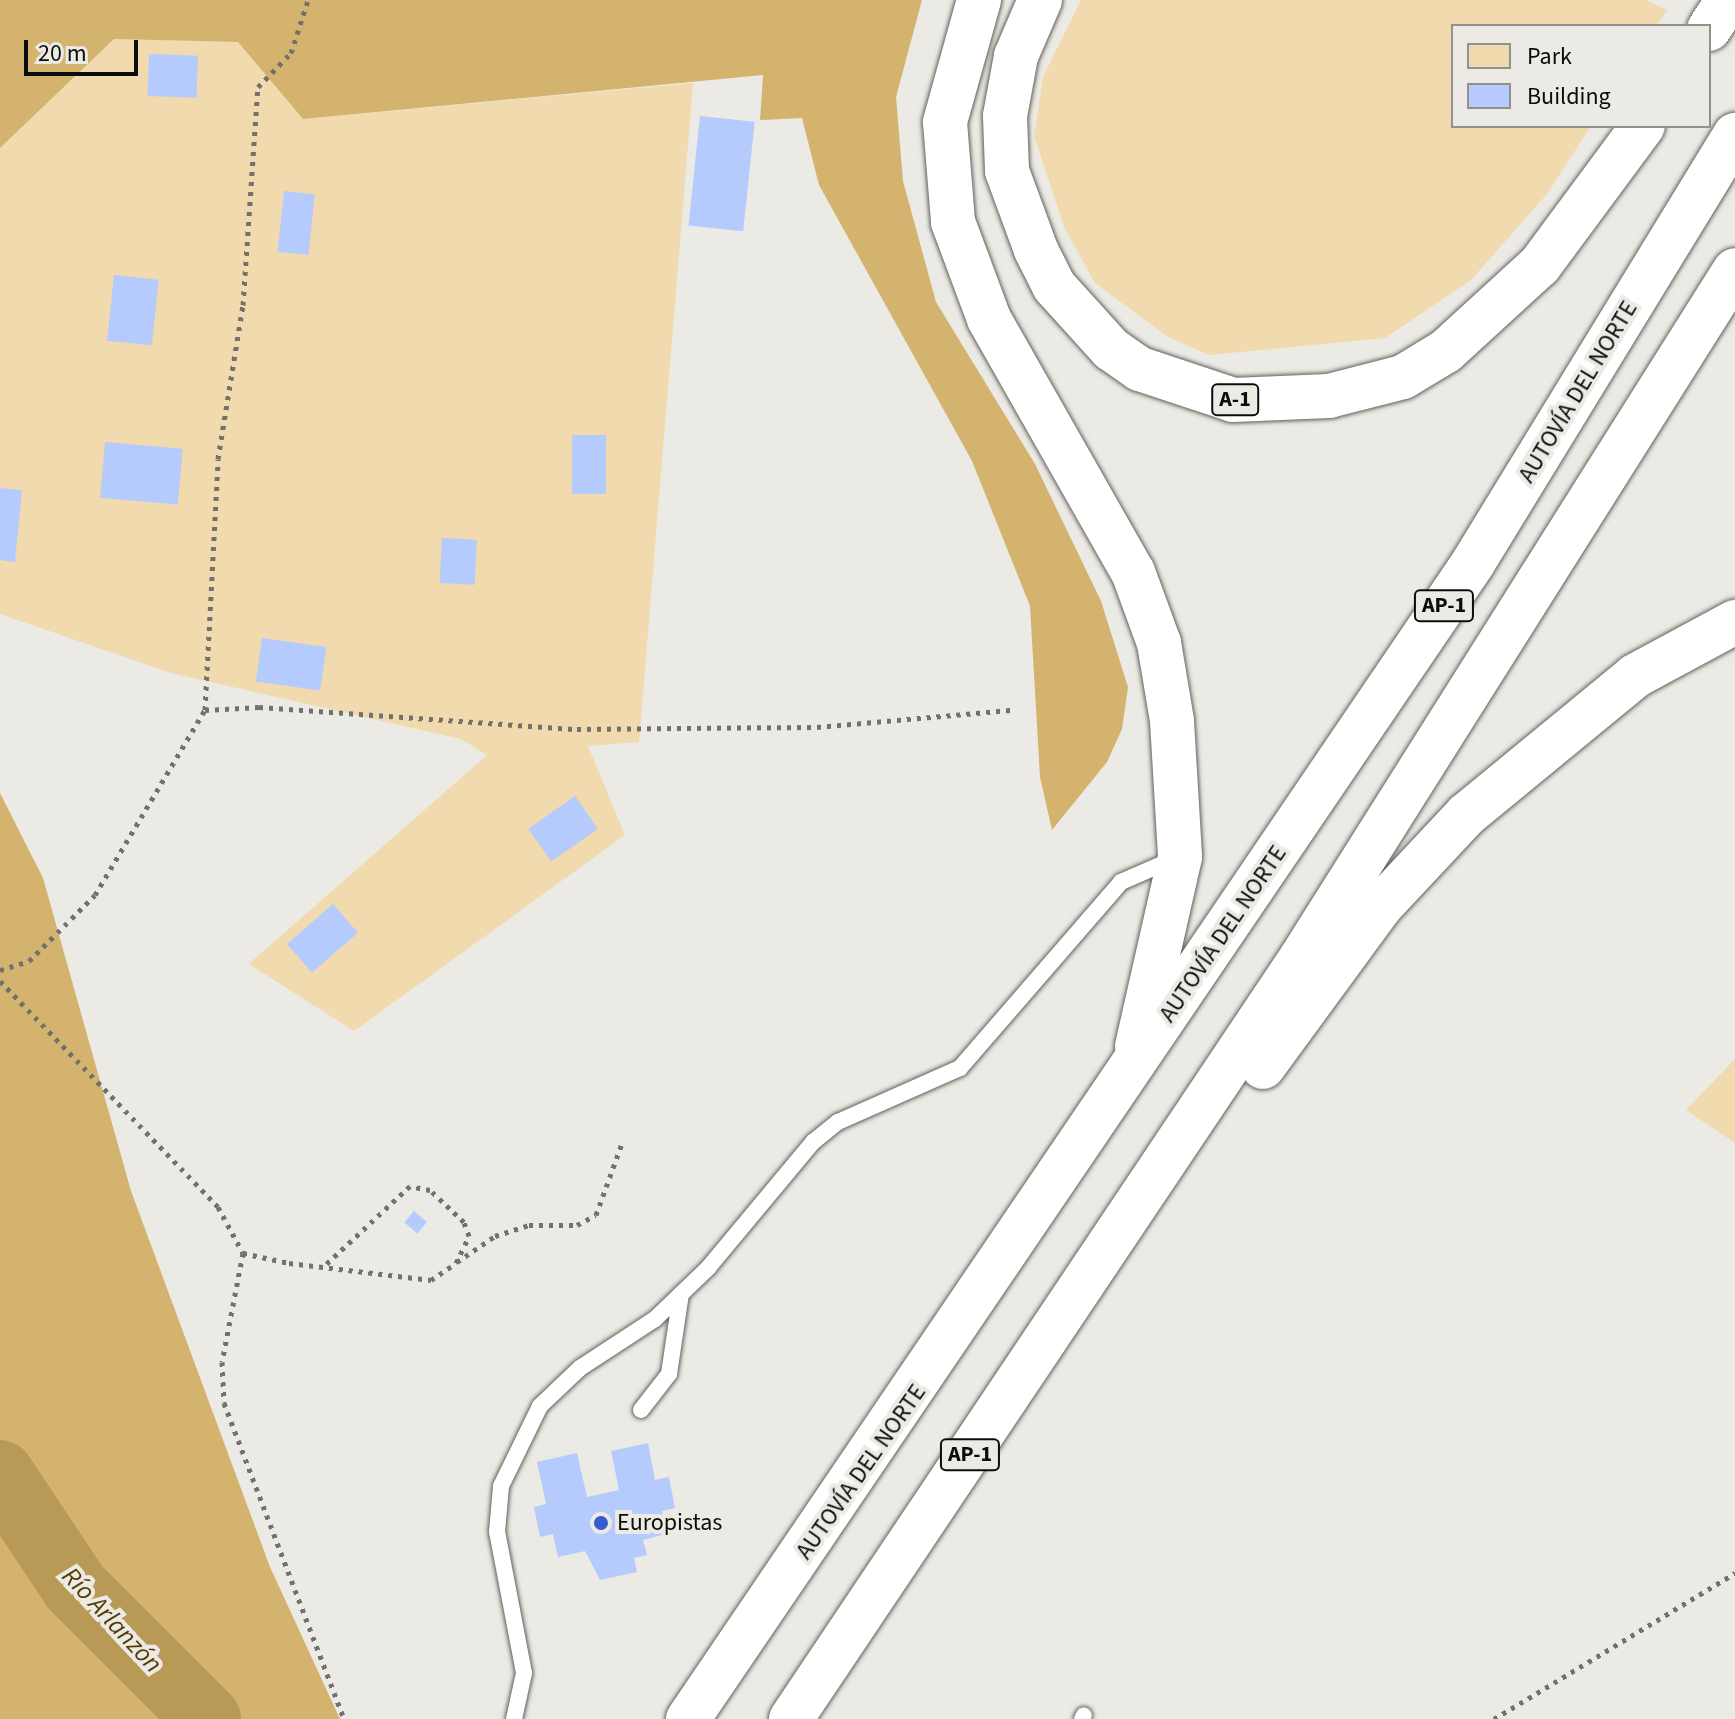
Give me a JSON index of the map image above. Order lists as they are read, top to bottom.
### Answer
{
  "streets": {
    "highway": ["AUTOVÍA DEL NORTE", "A-1", "AP-1"]
  },
  "water": ["Río Arlanzón"],
  "places": ["Europistas"],
  "legend": ["Park", "Building"],
  "scale_bar": "20 m"
}
